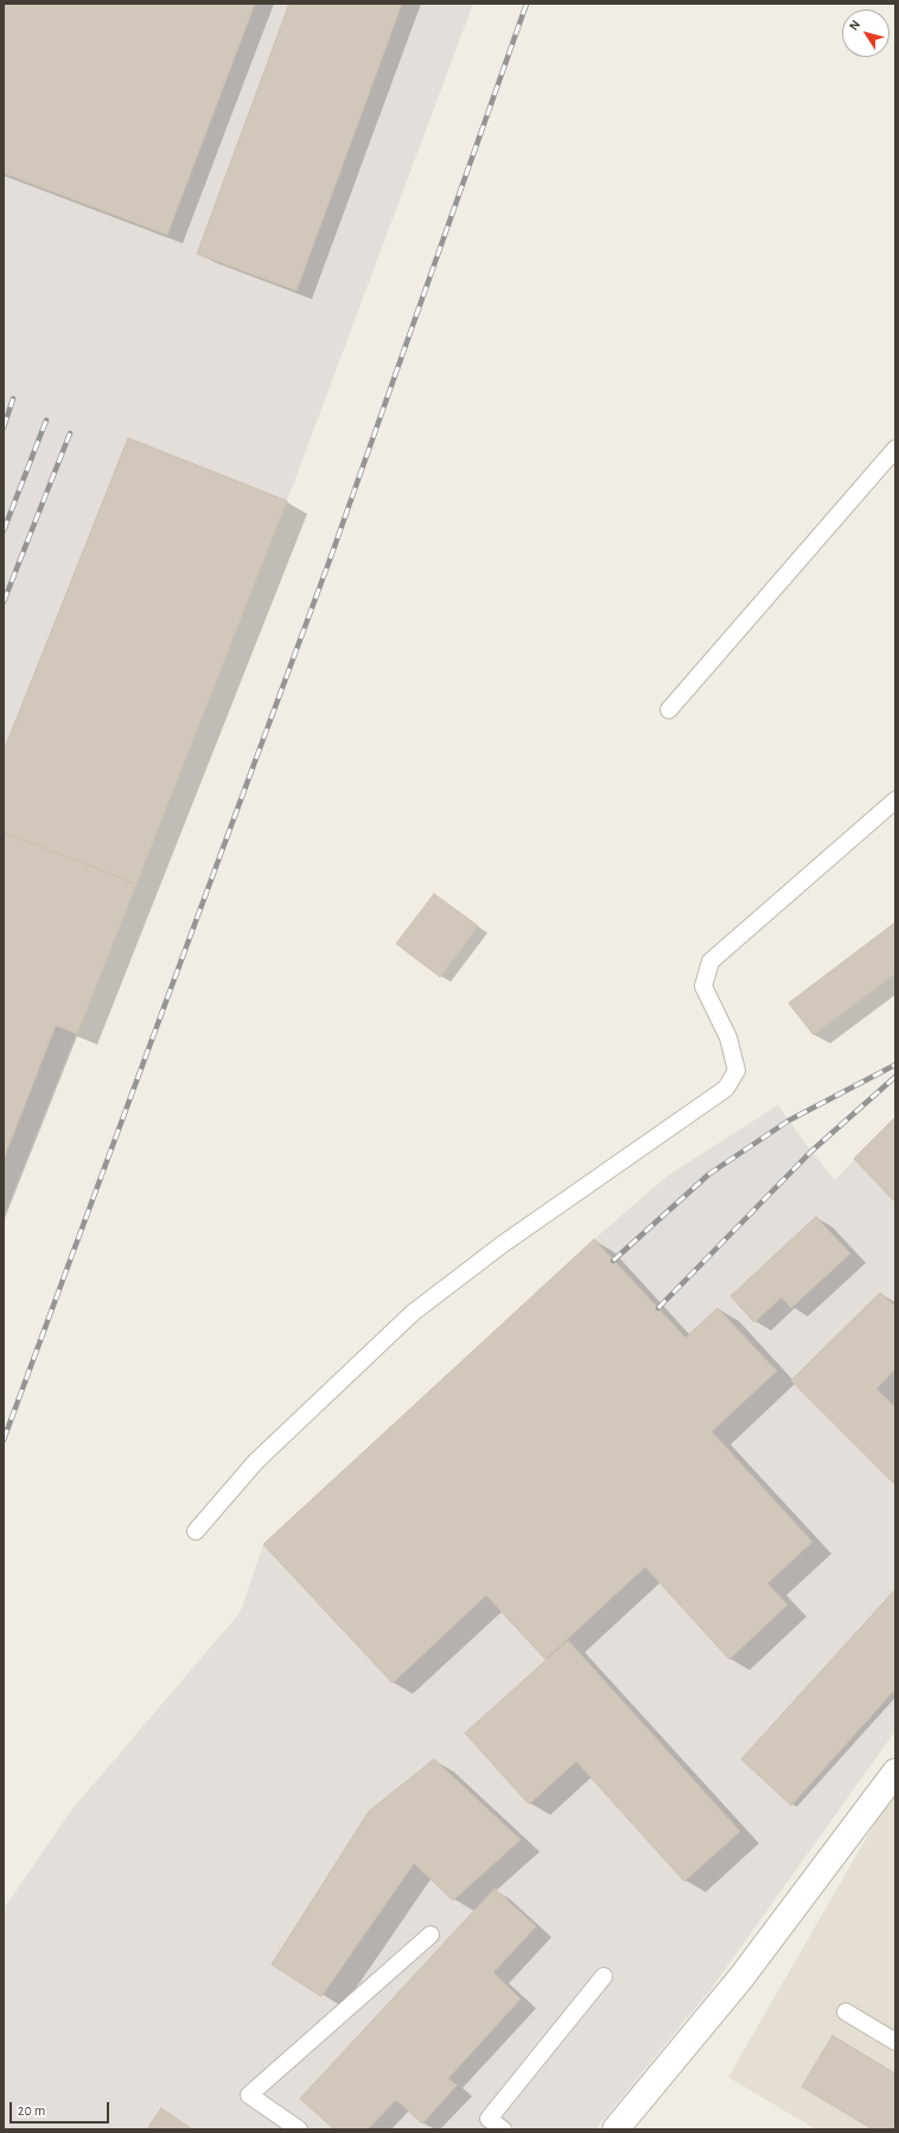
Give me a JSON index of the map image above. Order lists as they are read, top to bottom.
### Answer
{
  "scale_bar": "20 m",
  "north": "top left"
}
